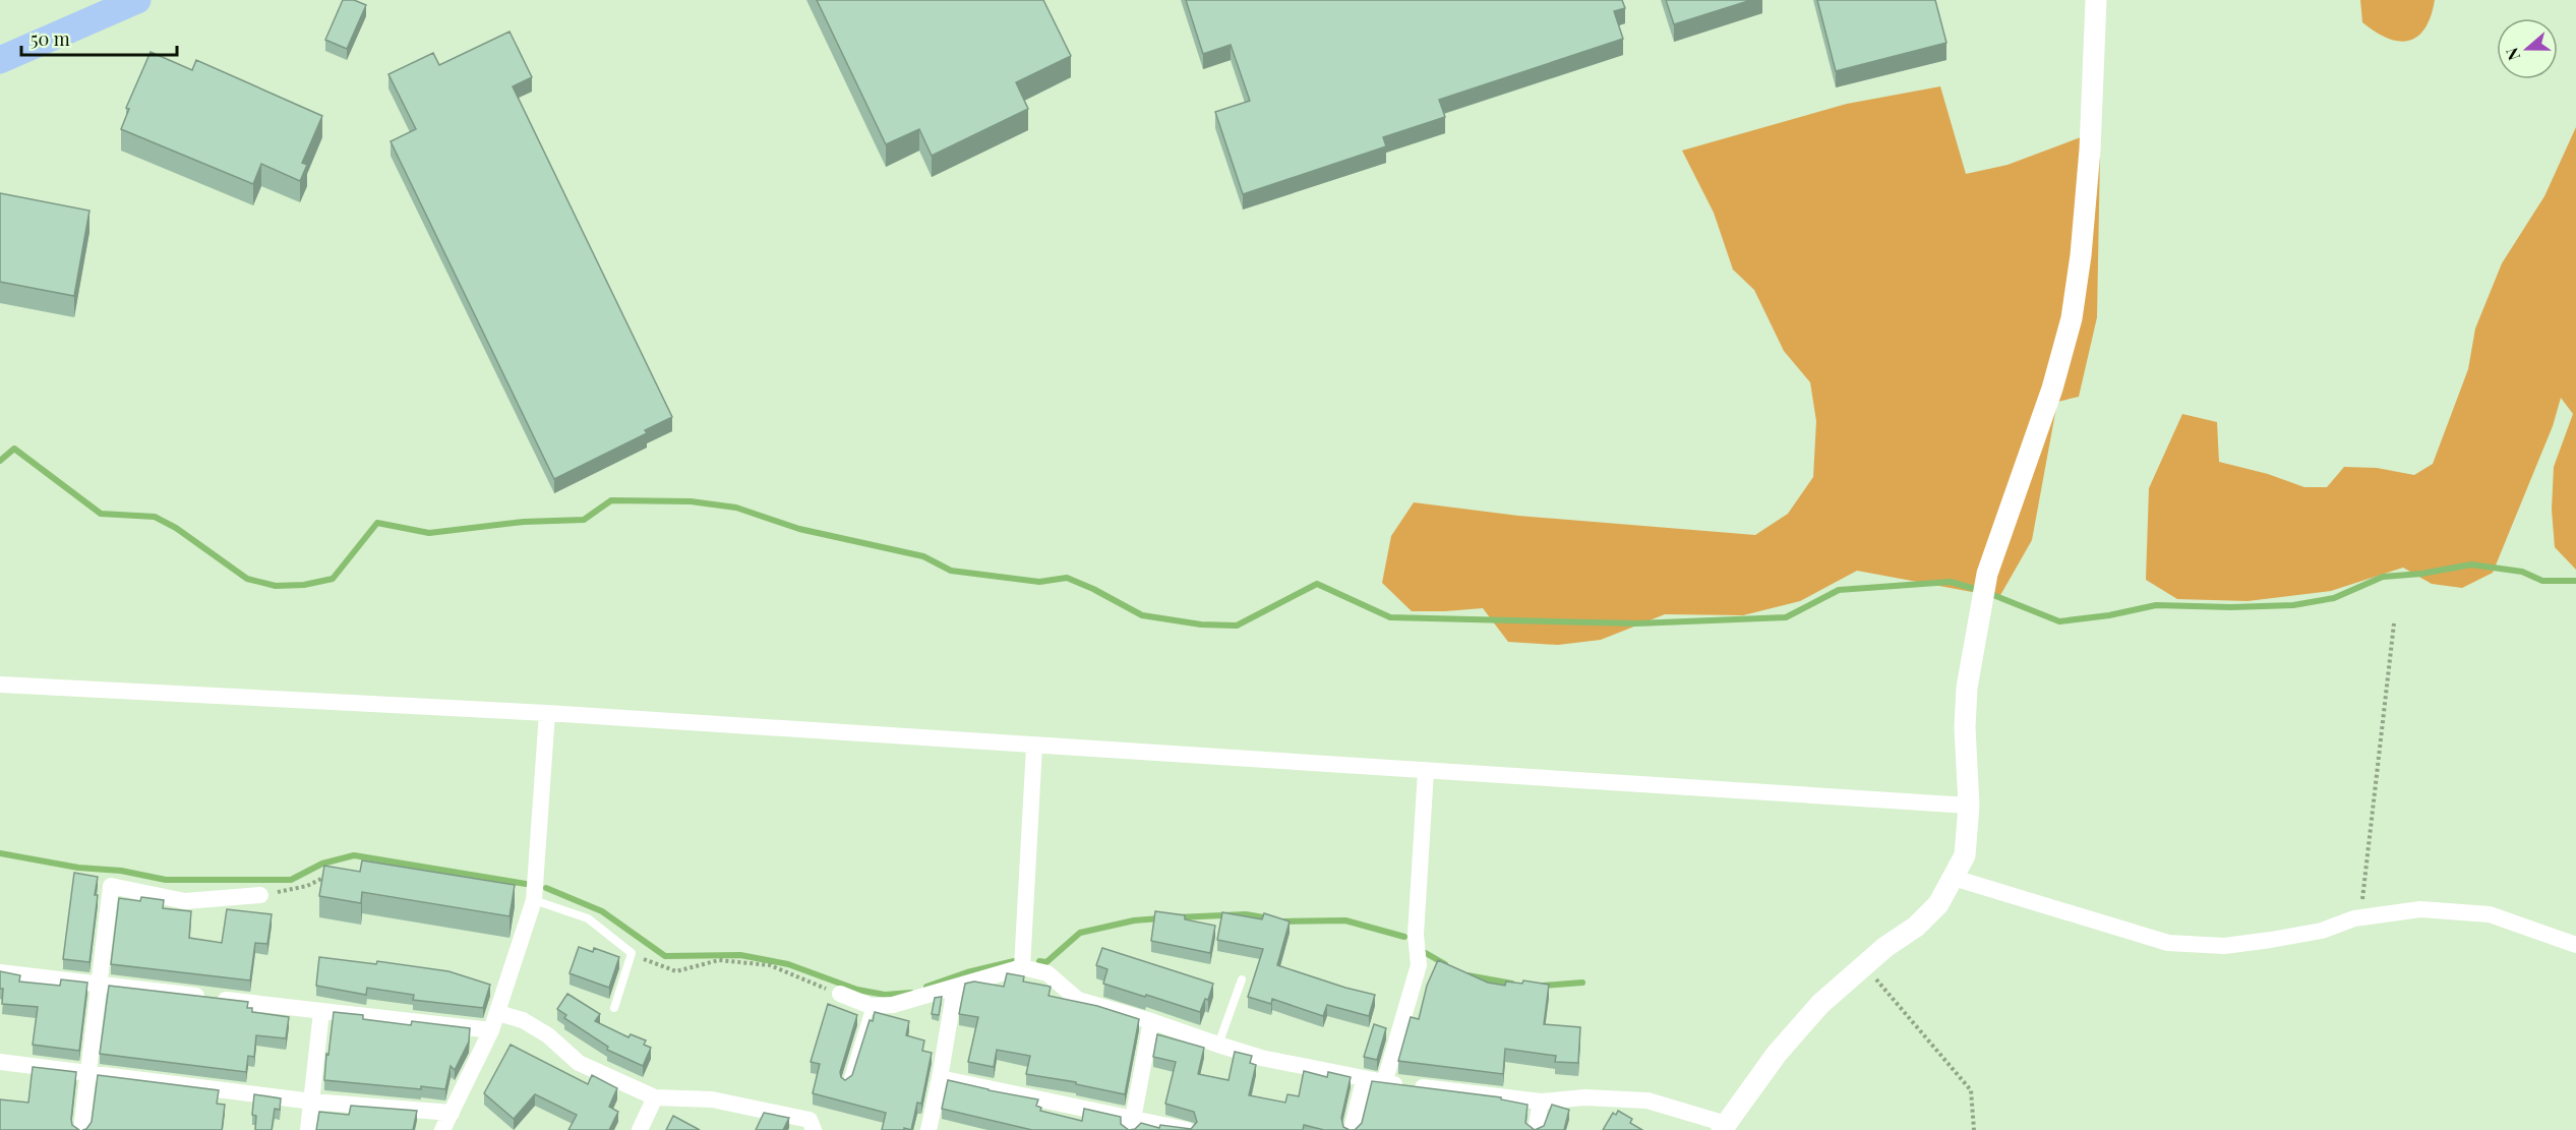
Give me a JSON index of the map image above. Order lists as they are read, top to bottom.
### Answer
{
  "scale_bar": "50 m",
  "north": "left"
}
